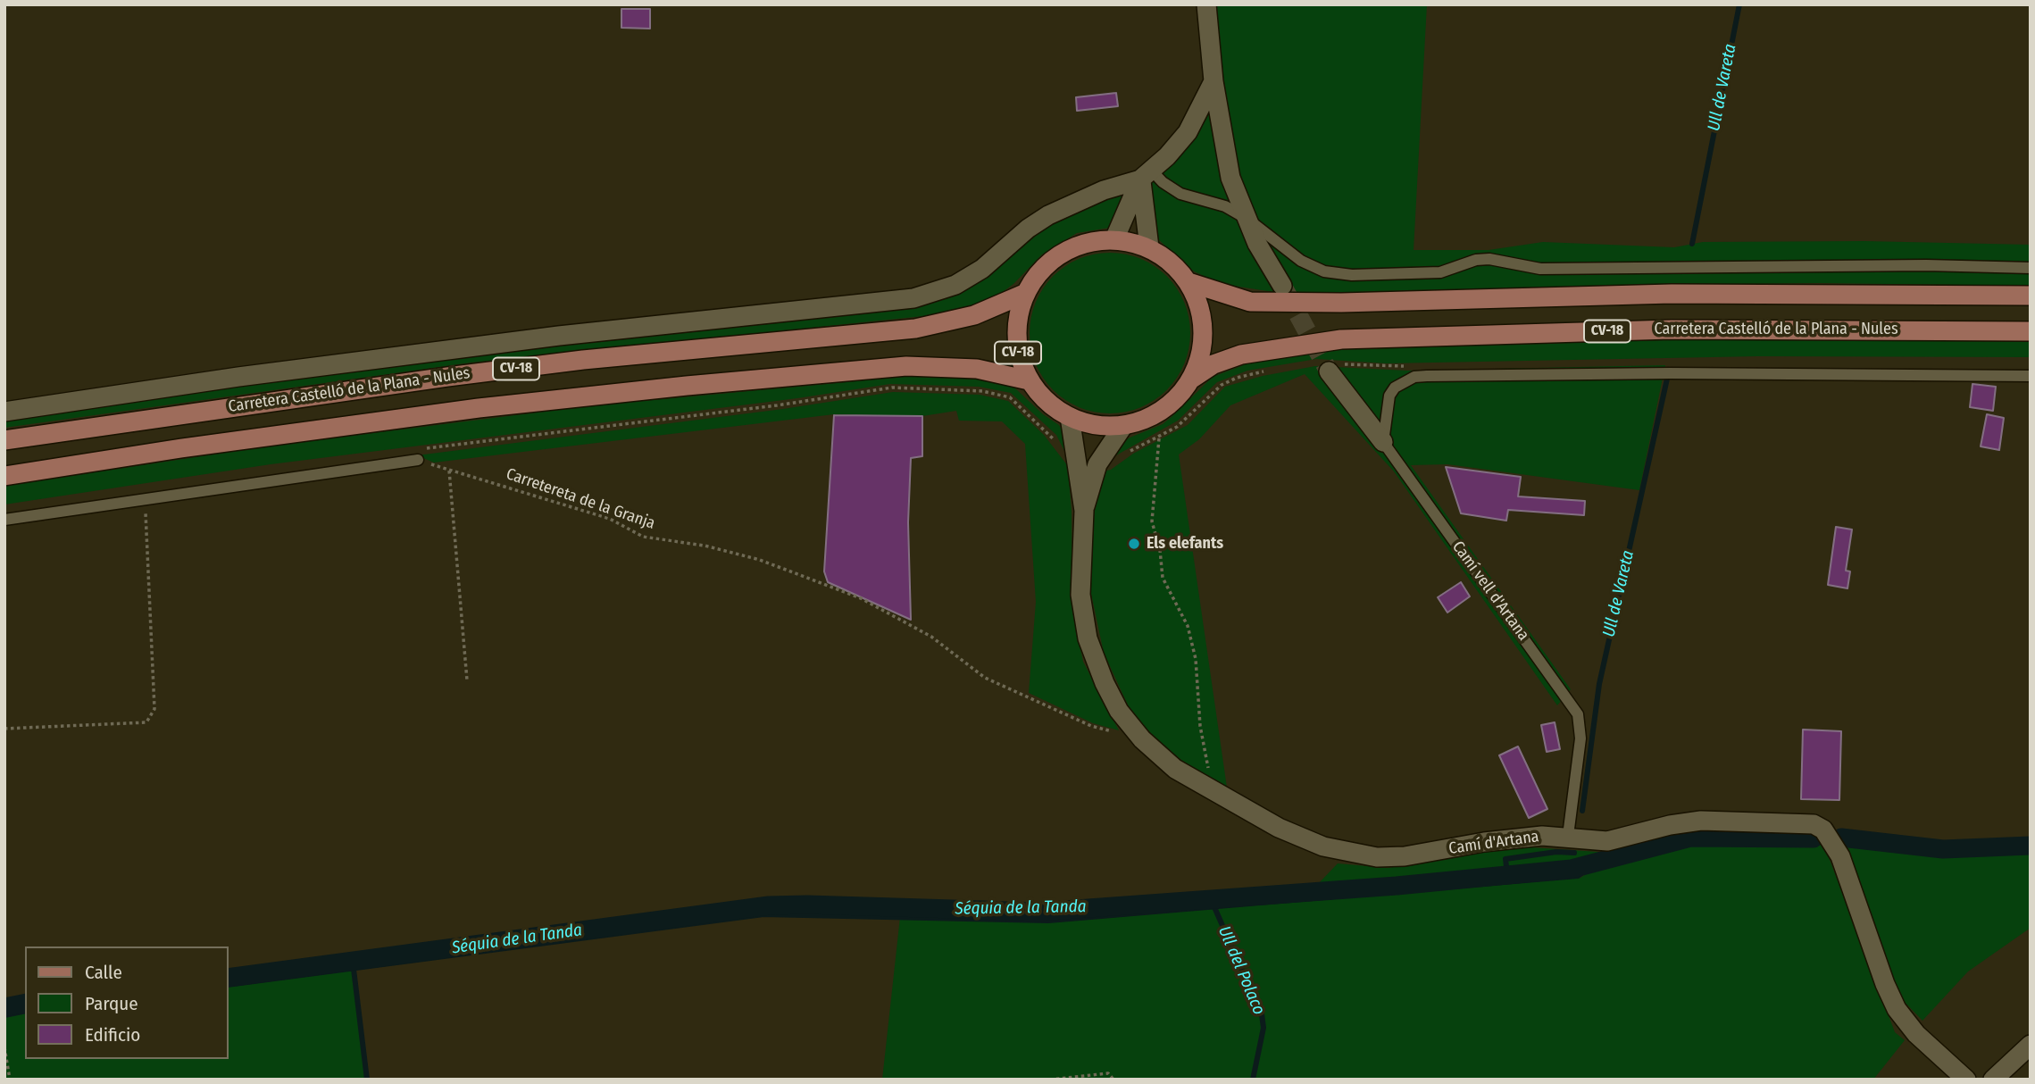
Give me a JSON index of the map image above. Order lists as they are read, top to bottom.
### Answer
{
  "streets": {
    "main road": ["Carretera Castelló de la Plana - Nules", "CV-18"],
    "street": ["Camí vell d'Artana", "Camí d'Artana"],
    "path": ["Carretereta de la Granja"]
  },
  "crossings": [
    ["Carretera Castelló de la Plana - Nules", "CV-18"],
    ["Carretera Castelló de la Plana - Nules", "Camí d'Artana"],
    ["CV-18", "Camí d'Artana"],
    ["Carretereta de la Granja", "Camí d'Artana"],
    ["Camí vell d'Artana", "Camí d'Artana"]
  ],
  "water": ["Ull de Vareta", "Séquia de la Tanda", "Ull del Polaco"],
  "places": ["Els elefants"],
  "legend": ["Calle", "Parque", "Edificio"]
}
